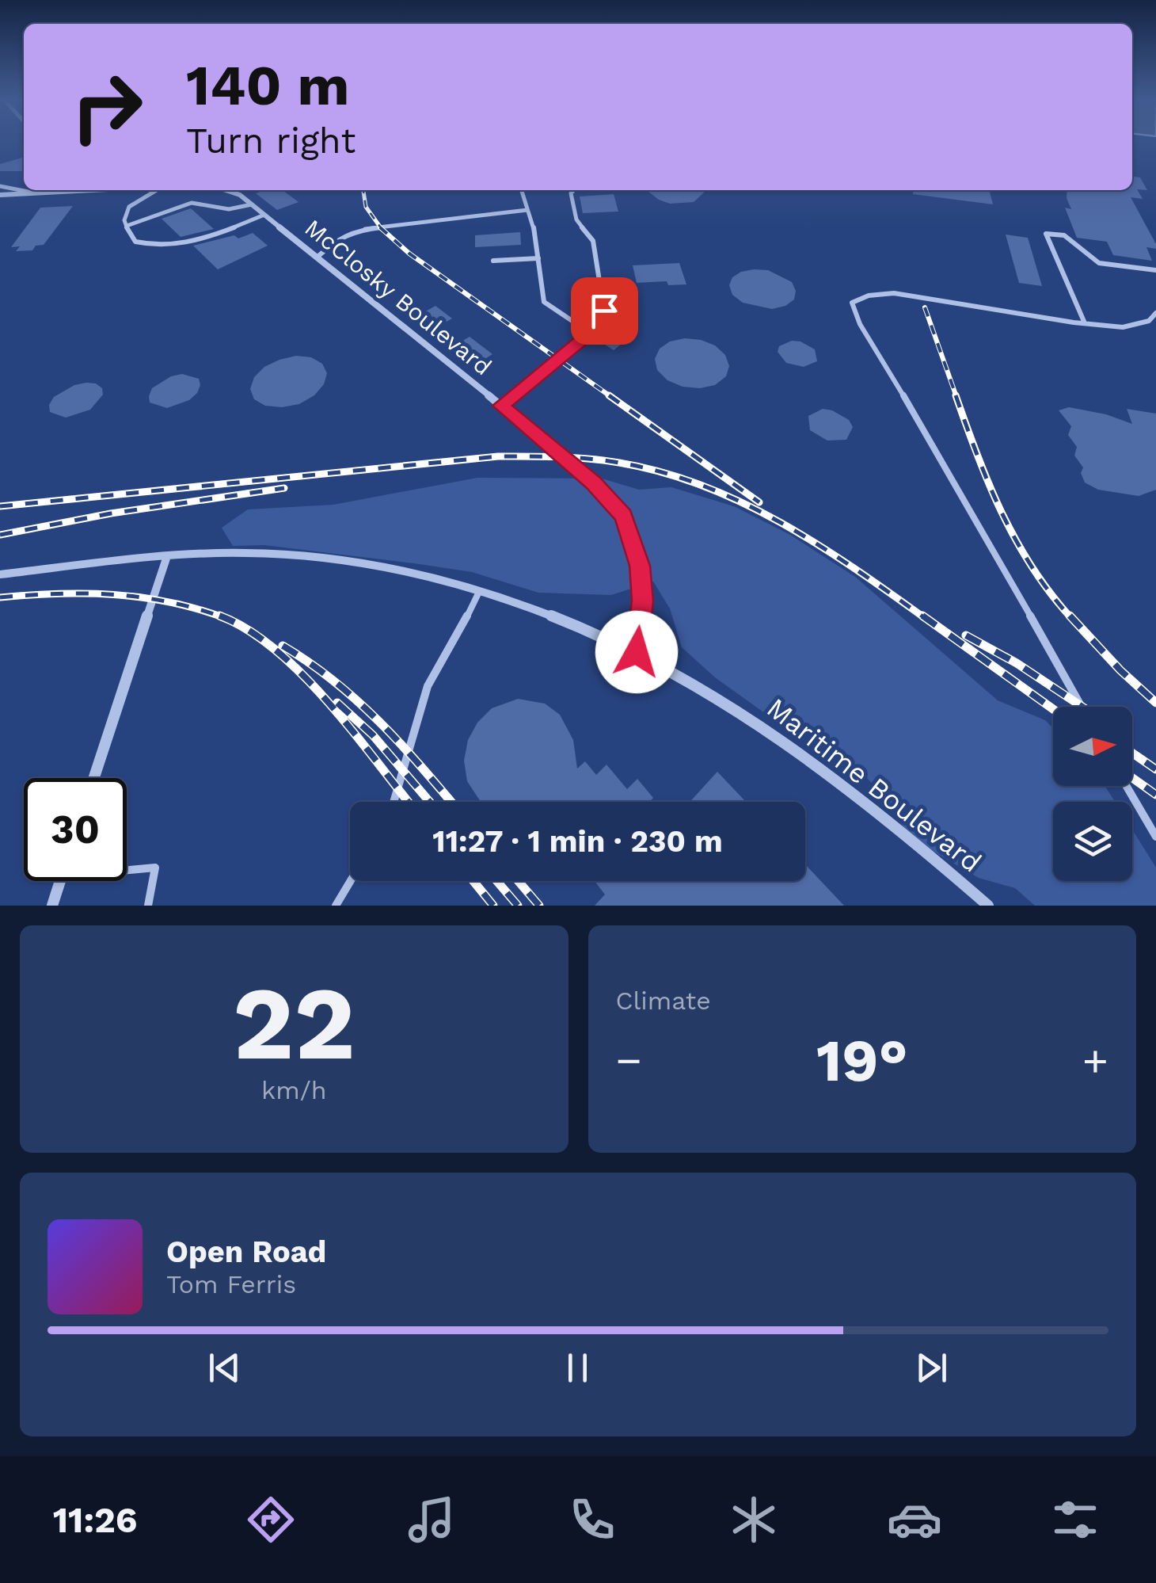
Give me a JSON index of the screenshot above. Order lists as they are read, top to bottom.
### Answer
{
  "streets": {
    "street": ["McClosky Boulevard", "Maritime Boulevard"]
  },
  "crossings": [
    ["McClosky Boulevard", "Maritime Boulevard"]
  ],
  "north": "right",
  "page": {
    "turn": ["140 m", "Turn right"],
    "limit": "30",
    "trip": "11:27 · 1 min · 230 m",
    "tile": [
      ["22", "km/h"],
      "Climate"
    ],
    "heat": ["−", "19°", "+"],
    "song": ["Open Road", "Tom Ferris"],
    "tabs": "11:26"
  }
}
